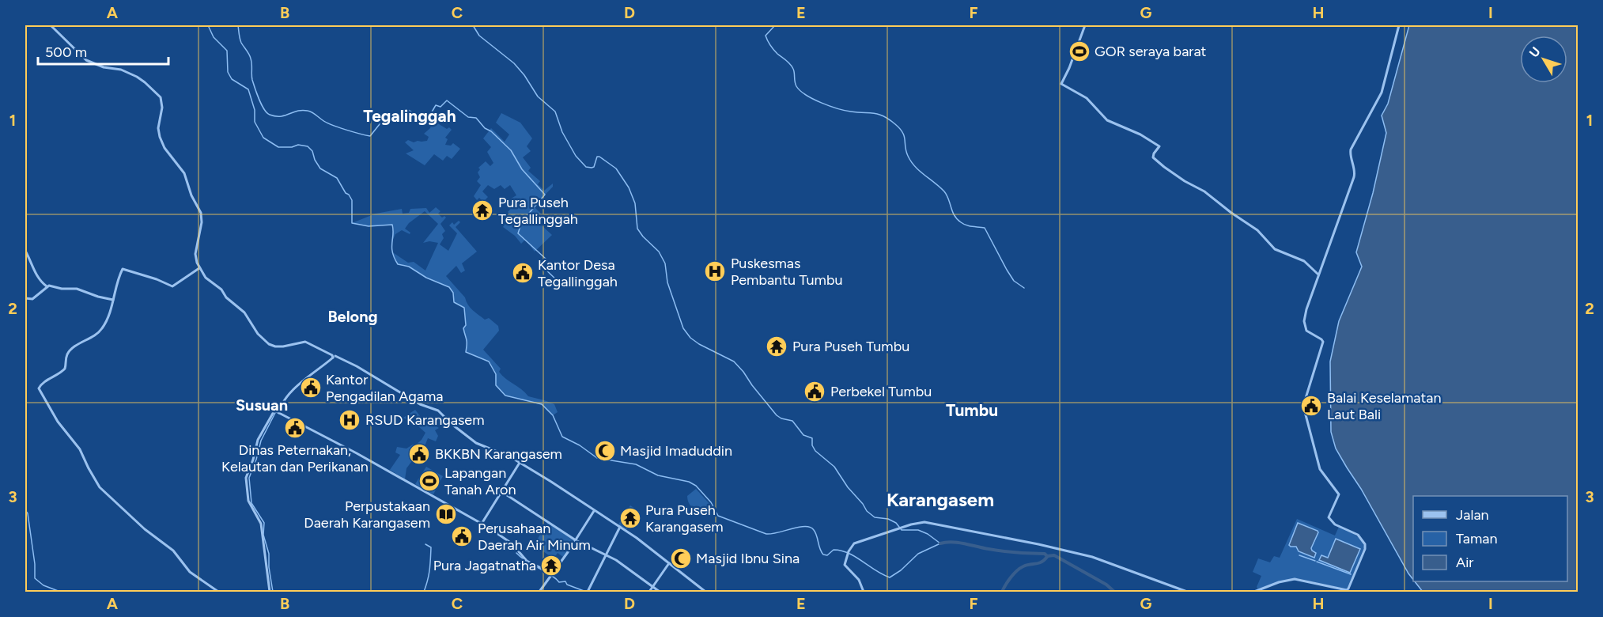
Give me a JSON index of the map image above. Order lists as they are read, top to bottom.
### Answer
{
  "districts": [
    "Tegalinggah",
    "Belong",
    "Susuan",
    "Tumbu",
    "Karangasem"
  ],
  "places": {
    "sports": ["GOR seraya barat", "Lapangan Tanah Aron"],
    "temple": [
      "Pura Puseh Tegallinggah",
      "Pura Puseh Tumbu",
      "Pura Puseh Karangasem",
      "Pura Jagatnatha"
    ],
    "hospital": ["Puskesmas Pembantu Tumbu", "RSUD Karangasem"],
    "public building": [
      "Kantor Desa Tegallinggah",
      "Kantor Pengadilan Agama",
      "Perbekel Tumbu",
      "Balai Keselamatan Laut Bali",
      "Dinas Peternakan, Kelautan dan Perikanan",
      "BKKBN Karangasem",
      "Perusahaan Daerah Air Minum"
    ],
    "mosque": ["Masjid Imaduddin", "Masjid Ibnu Sina"],
    "library": ["Perpustakaan Daerah Karangasem"]
  },
  "legend": ["Jalan", "Taman", "Air"],
  "scale_bar": "500 m",
  "north": "top left",
  "grid": {
    "columns": [
      "A",
      "B",
      "C",
      "D",
      "E",
      "F",
      "G",
      "H",
      "I"
    ],
    "rows": ["1", "2", "3"]
  }
}
